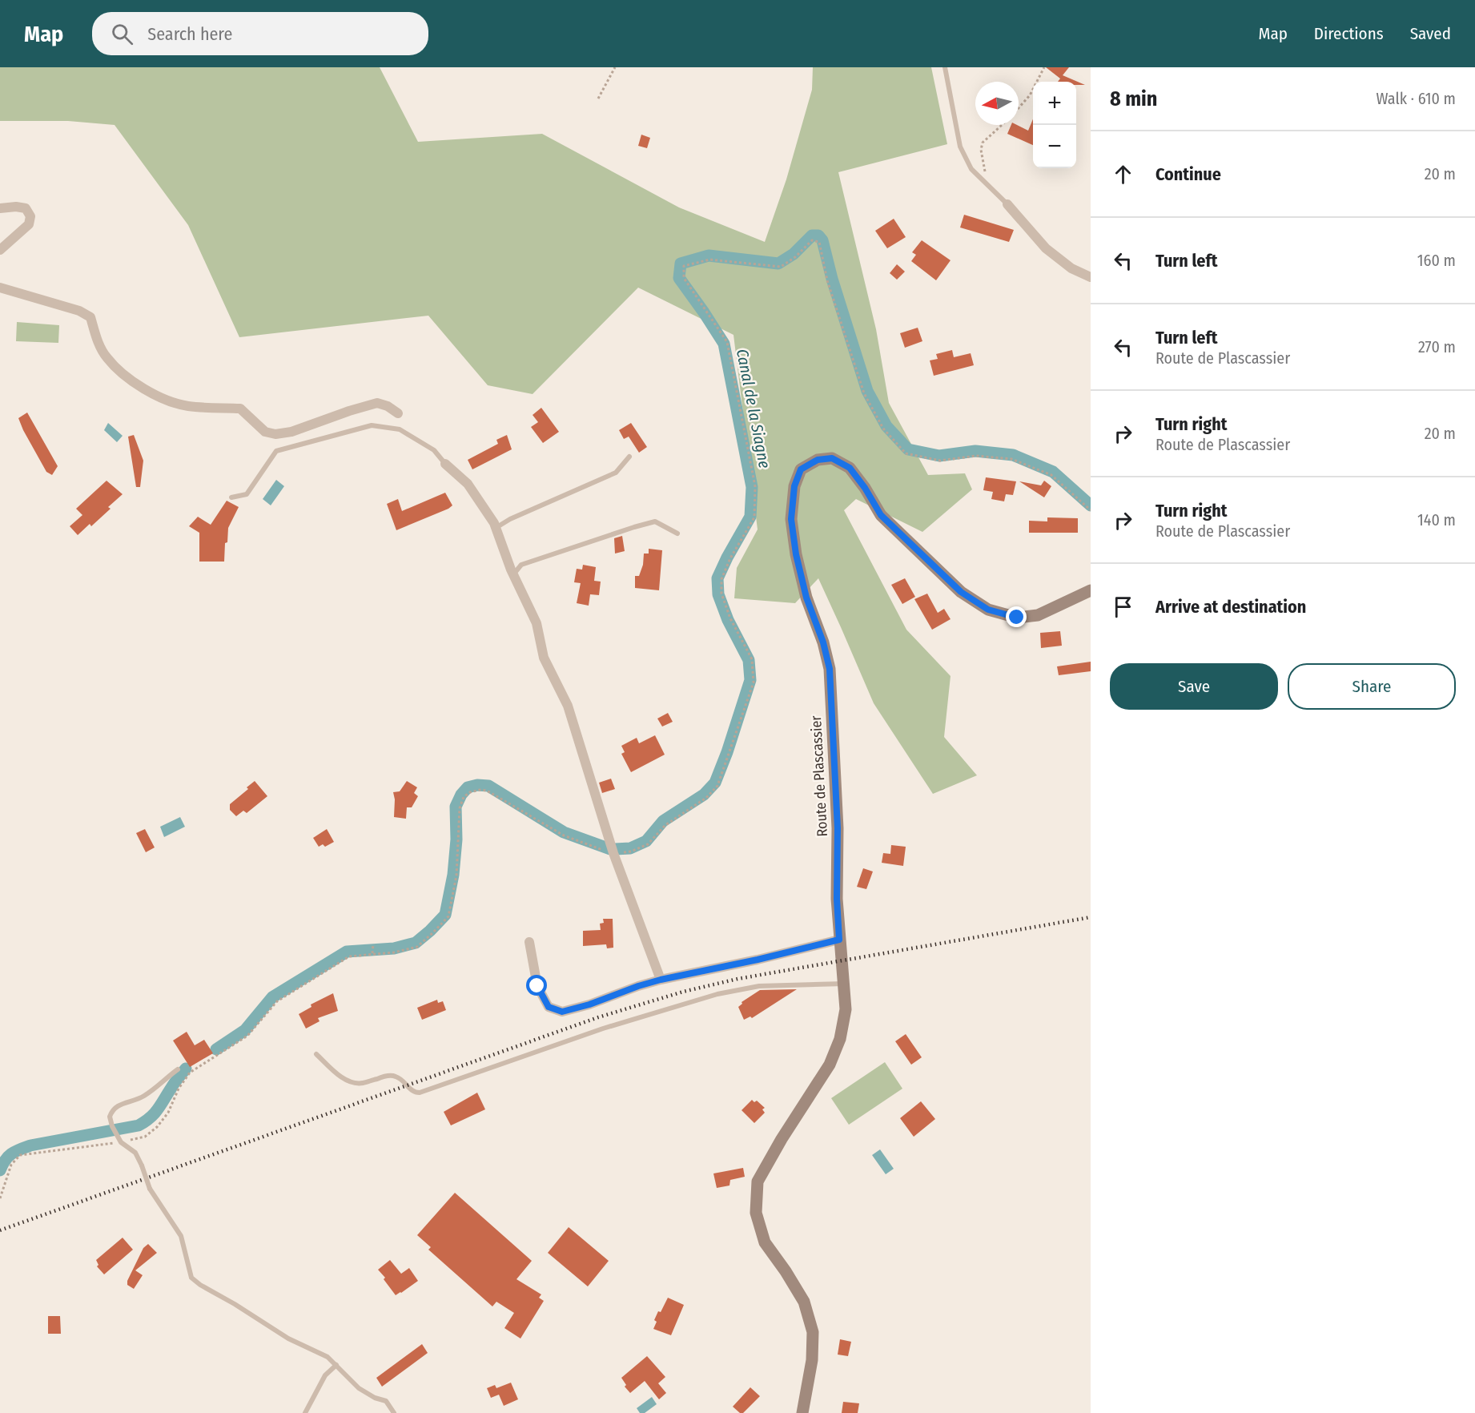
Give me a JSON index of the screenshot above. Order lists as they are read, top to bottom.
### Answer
{
  "streets": {
    "street": ["Route de Plascassier"]
  },
  "water": ["Canal de la Siagne"],
  "north": "left",
  "page": {
    "header": "Map",
    "search": "Search here",
    "nav": ["Map", "Directions", "Saved"],
    "heading": ["8 min", "Walk · 610 m"],
    "map_buttons": ["+", "−"],
    "list": [
      ["Continue", "20 m"],
      ["Turn left", "160 m"],
      ["Turn left", "Route de Plascassier", "270 m"],
      ["Turn right", "Route de Plascassier", "20 m"],
      ["Turn right", "Route de Plascassier", "140 m"],
      "Arrive at destination"
    ],
    "buttons": ["Save", "Share"]
  }
}
